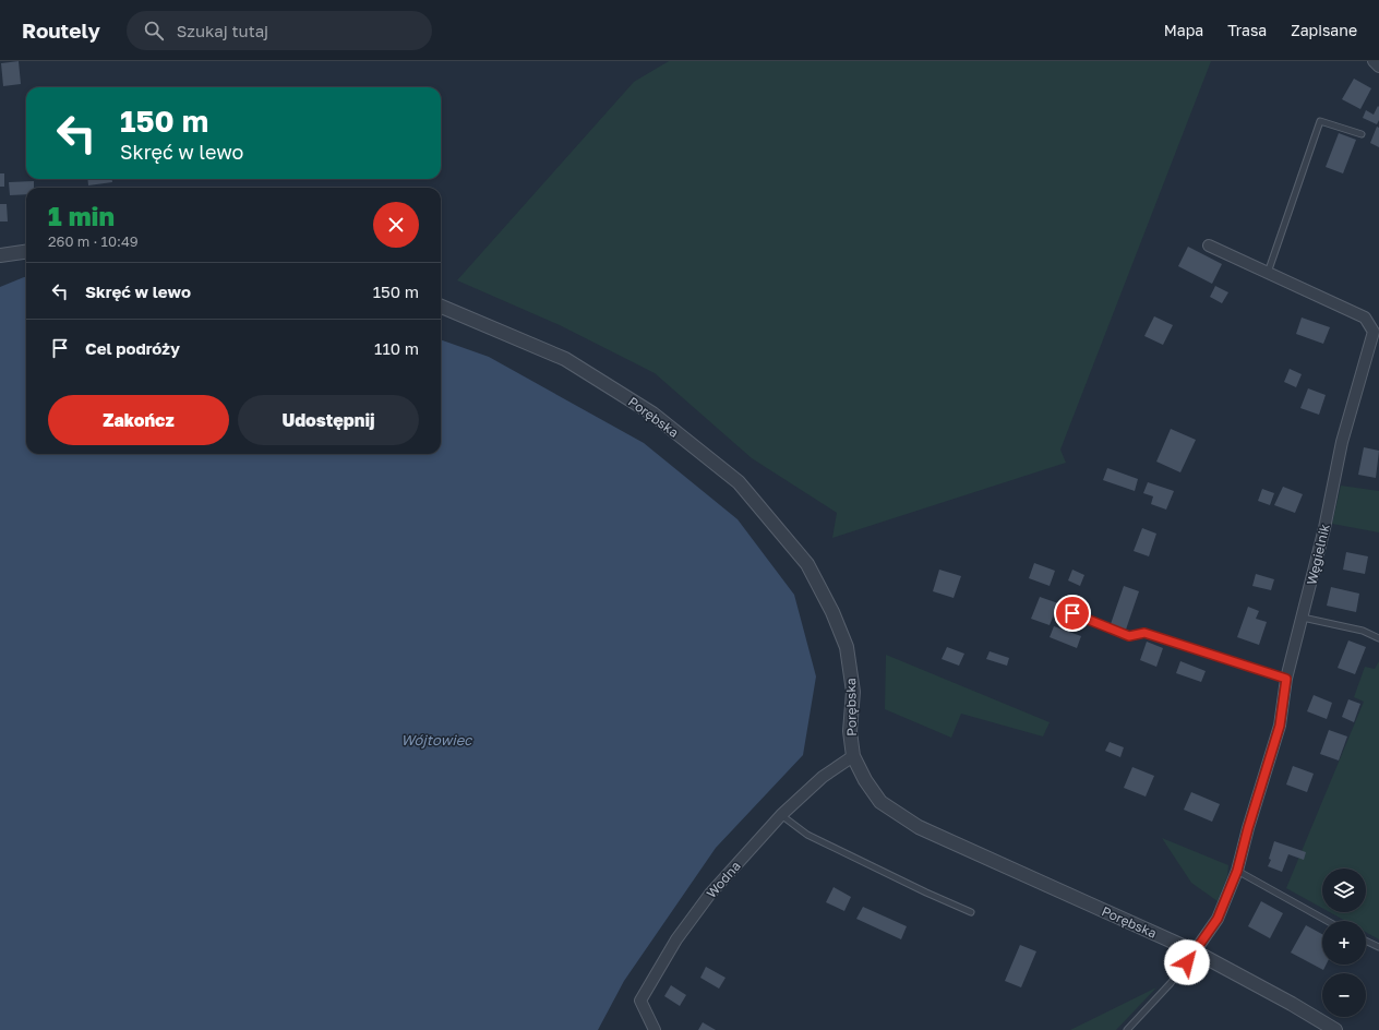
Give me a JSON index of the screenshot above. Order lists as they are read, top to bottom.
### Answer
{
  "streets": {
    "street": ["Porębska", "Węgielnik", "Wodna"]
  },
  "crossings": [
    ["Porębska", "Węgielnik"],
    ["Porębska", "Wodna"]
  ],
  "water": ["Wójtowiec"],
  "page": {
    "header": "Routely",
    "search": "Szukaj tutaj",
    "nav": ["Mapa", "Trasa", "Zapisane"],
    "turn": ["150 m", "Skręć w lewo"],
    "heading": ["1 min", "260 m · 10:49"],
    "list": [
      {
        "name": "Skręć w lewo",
        "value": "150 m"
      },
      {
        "name": "Cel podróży",
        "value": "110 m"
      }
    ],
    "buttons": ["Zakończ", "Udostępnij"],
    "map_buttons": ["+", "−"]
  }
}
